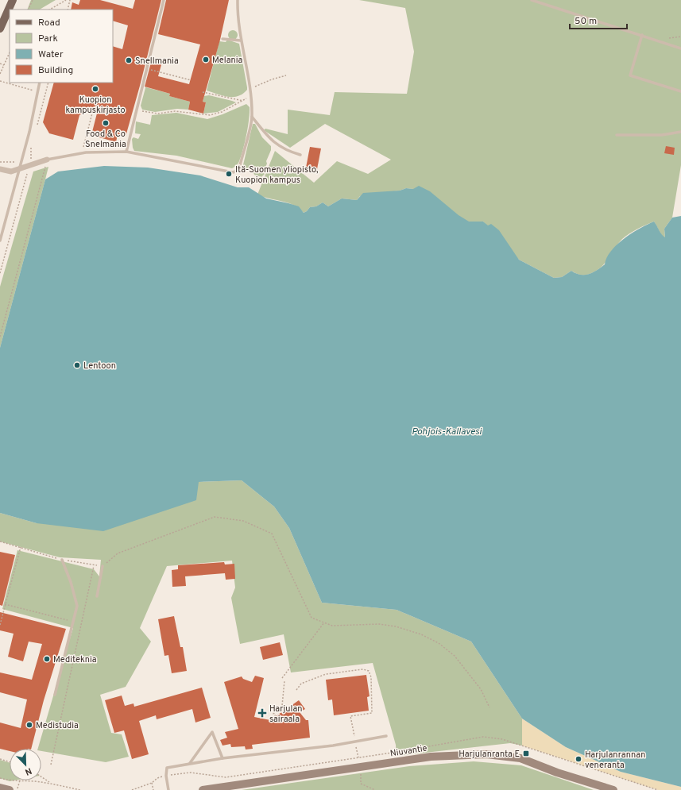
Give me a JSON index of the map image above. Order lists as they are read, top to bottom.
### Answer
{
  "streets": {
    "street": ["Niuvantie"]
  },
  "water": ["Pohjois-Kallavesi"],
  "places": {
    "other": [
      "Melania",
      "Snellmania",
      "Kuopion kampuskirjasto",
      "Food & Co Snelmania",
      "Itä-Suomen yliopisto, Kuopion kampus",
      "Lentoon",
      "Mediteknia",
      "Medistudia",
      "Harjulanrannan veneranta"
    ],
    "health": ["Harjulan sairaala"],
    "transit": ["Harjulanranta E"]
  },
  "legend": [
    "Road",
    "Park",
    "Water",
    "Building"
  ],
  "scale_bar": "50 m",
  "north": "bottom right"
}
